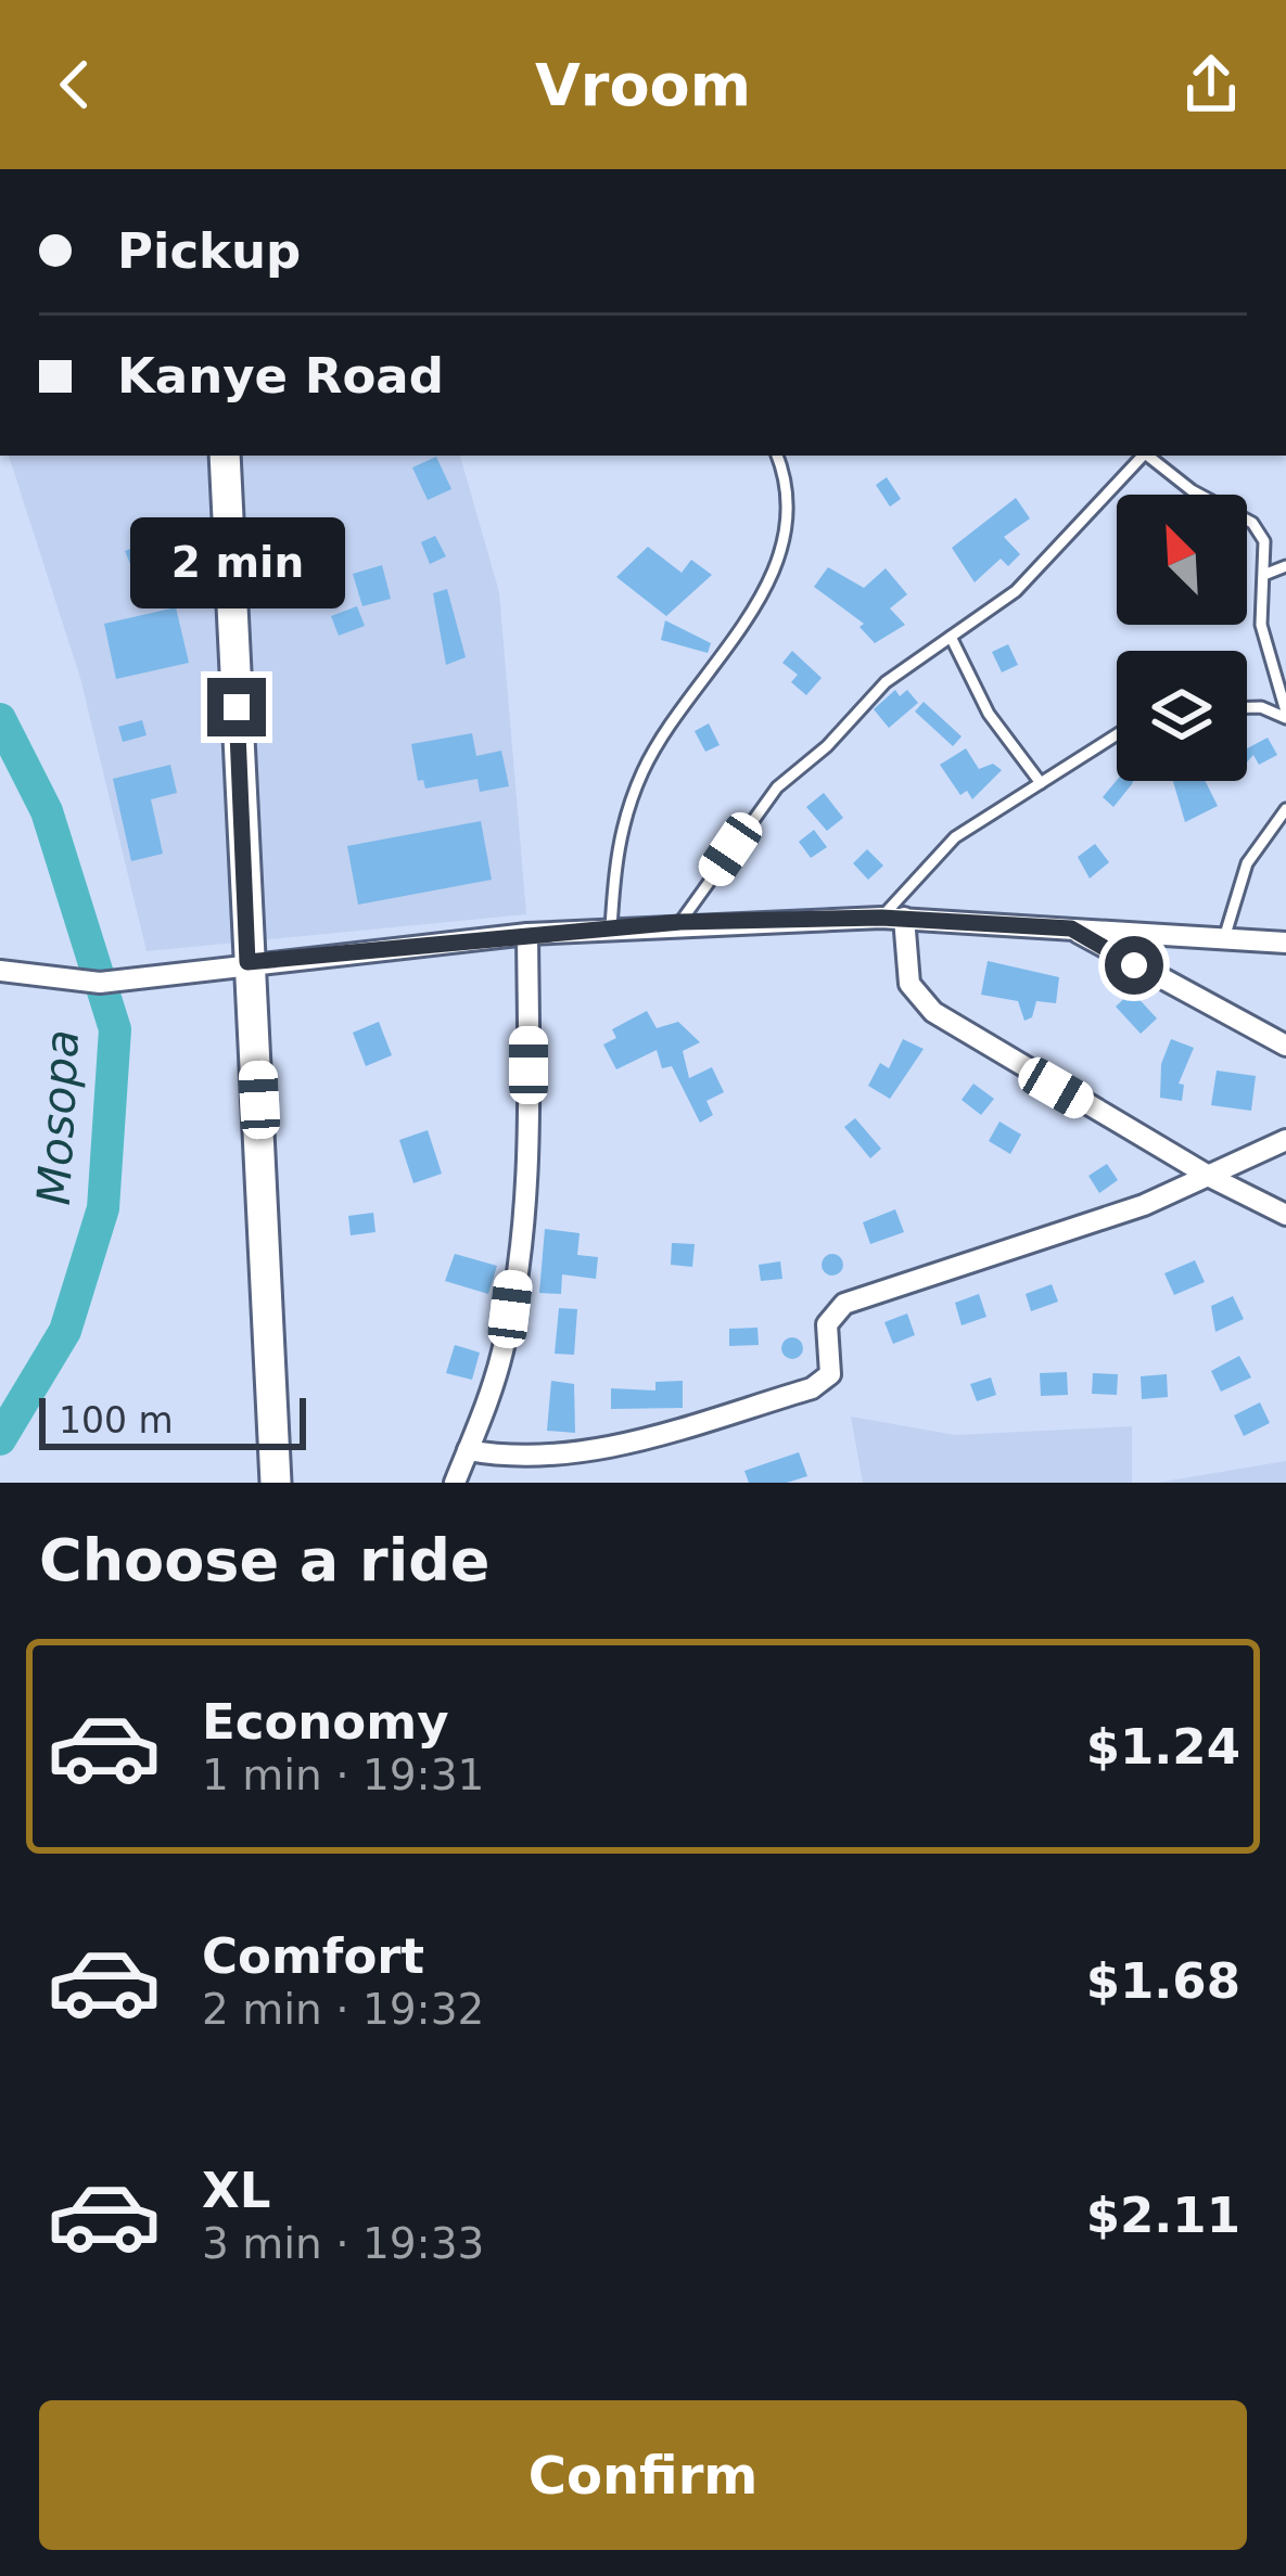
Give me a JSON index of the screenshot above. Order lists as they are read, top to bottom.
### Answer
{
  "water": ["Mosopa"],
  "scale_bar": "100 m",
  "north": "top left",
  "page": {
    "header": "Vroom",
    "banner": ["Pickup", "Kanye Road"],
    "bubble": "2 min",
    "scale": "100 m",
    "heading": "Choose a ride",
    "list": [
      {
        "name": "Economy",
        "note": "1 min · 19:31",
        "value": "$1.24"
      },
      {
        "name": "Comfort",
        "note": "2 min · 19:32",
        "value": "$1.68"
      },
      {
        "name": "XL",
        "note": "3 min · 19:33",
        "value": "$2.11"
      }
    ],
    "buttons": "Confirm"
  }
}
